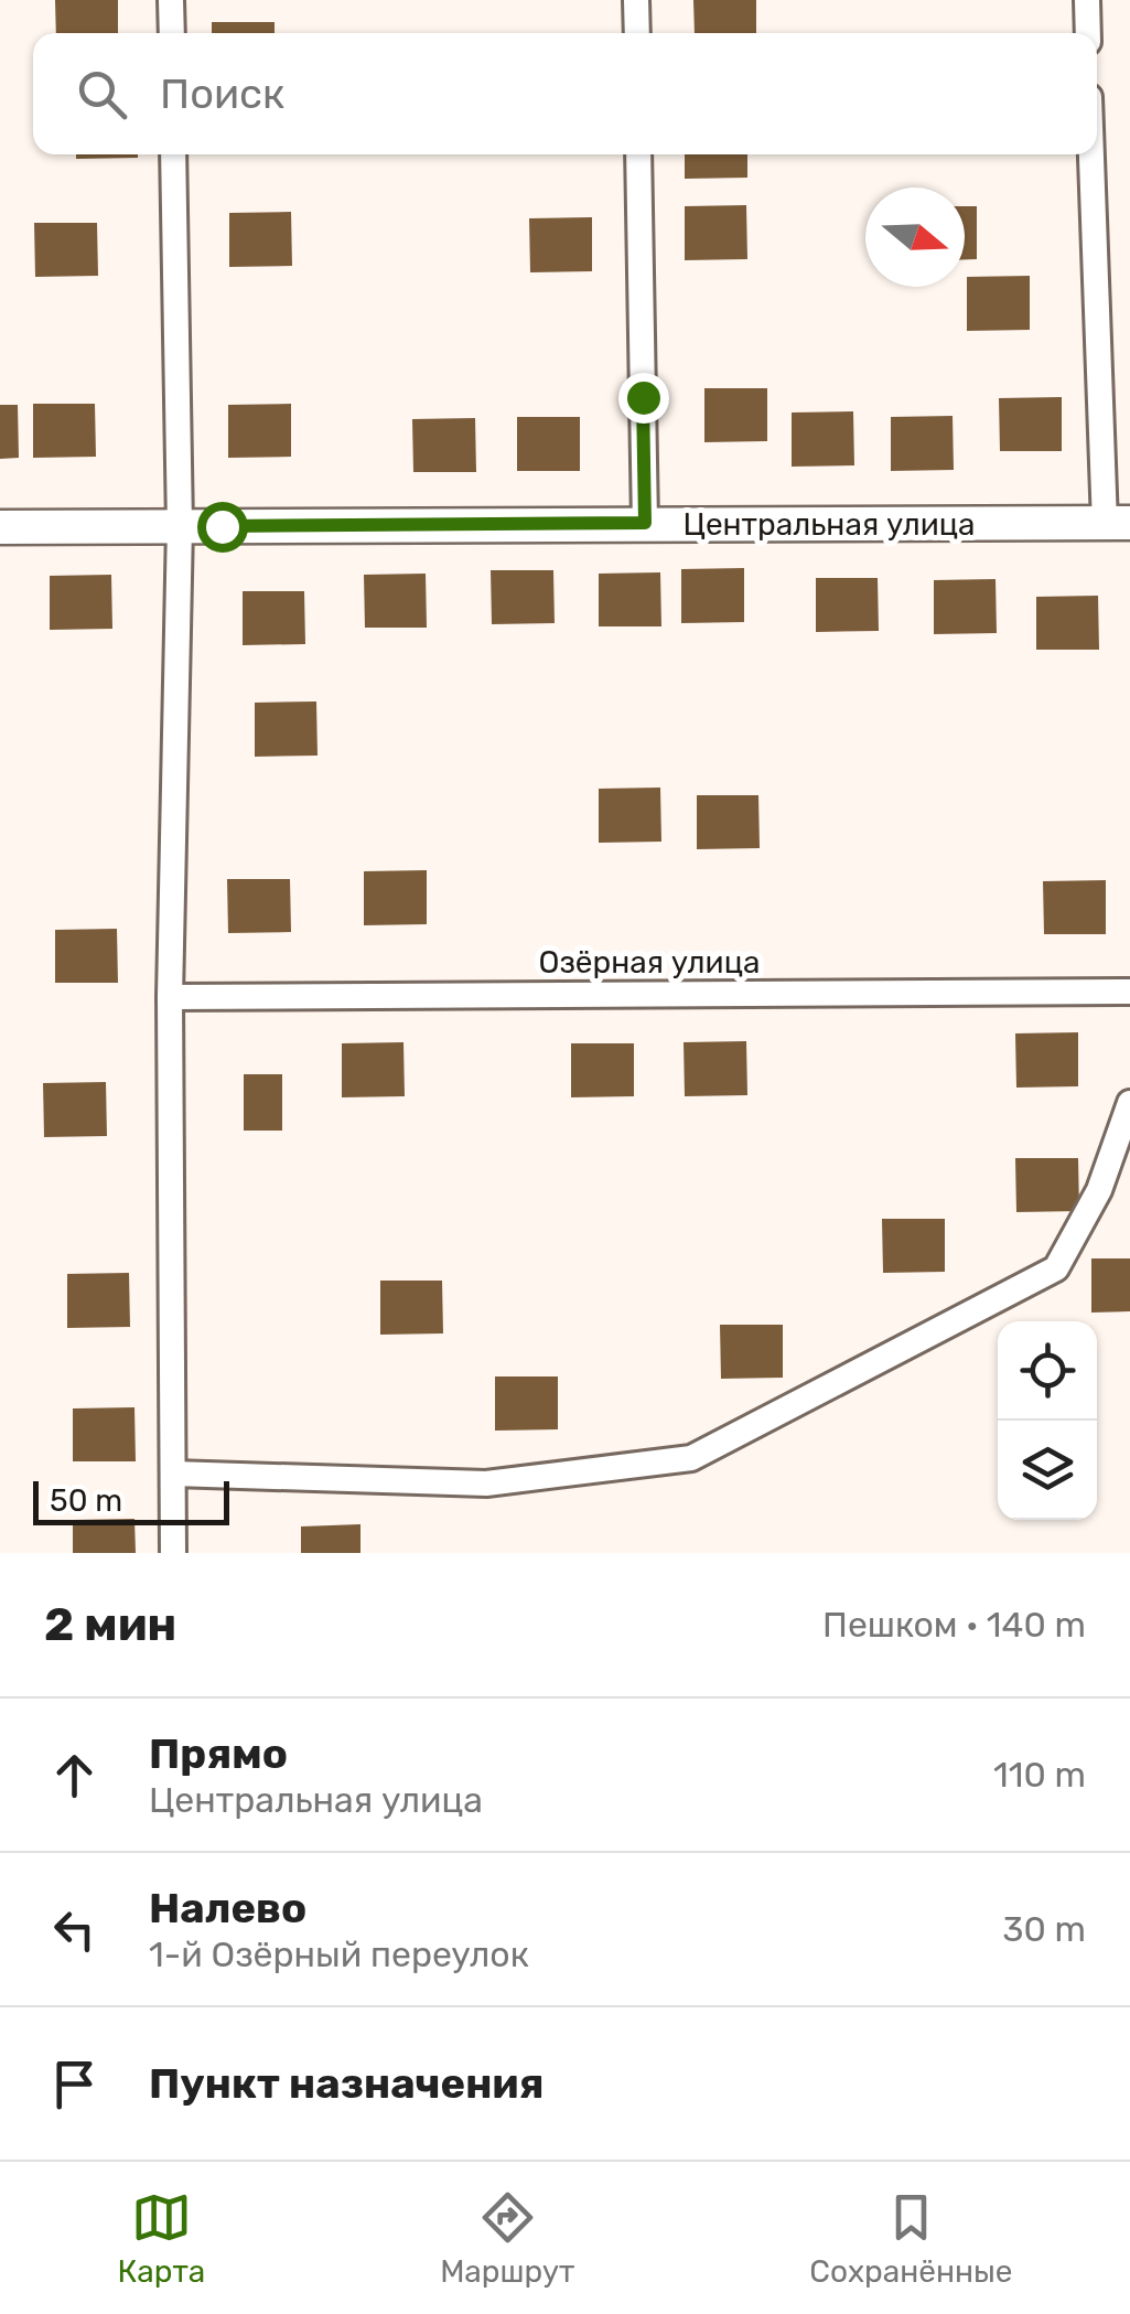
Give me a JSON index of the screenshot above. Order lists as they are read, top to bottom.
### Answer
{
  "streets": {
    "street": ["Центральная улица", "Озёрная улица"]
  },
  "scale_bar": "50 m",
  "north": "right",
  "page": {
    "search": "Поиск",
    "scale": "50 m",
    "heading": ["2 мин", "Пешком · 140 m"],
    "list": [
      ["Прямо", "Центральная улица", "110 m"],
      ["Налево", "1-й Озёрный переулок", "30 m"],
      "Пункт назначения"
    ],
    "nav": ["Карта", "Маршрут", "Сохранённые"]
  }
}
